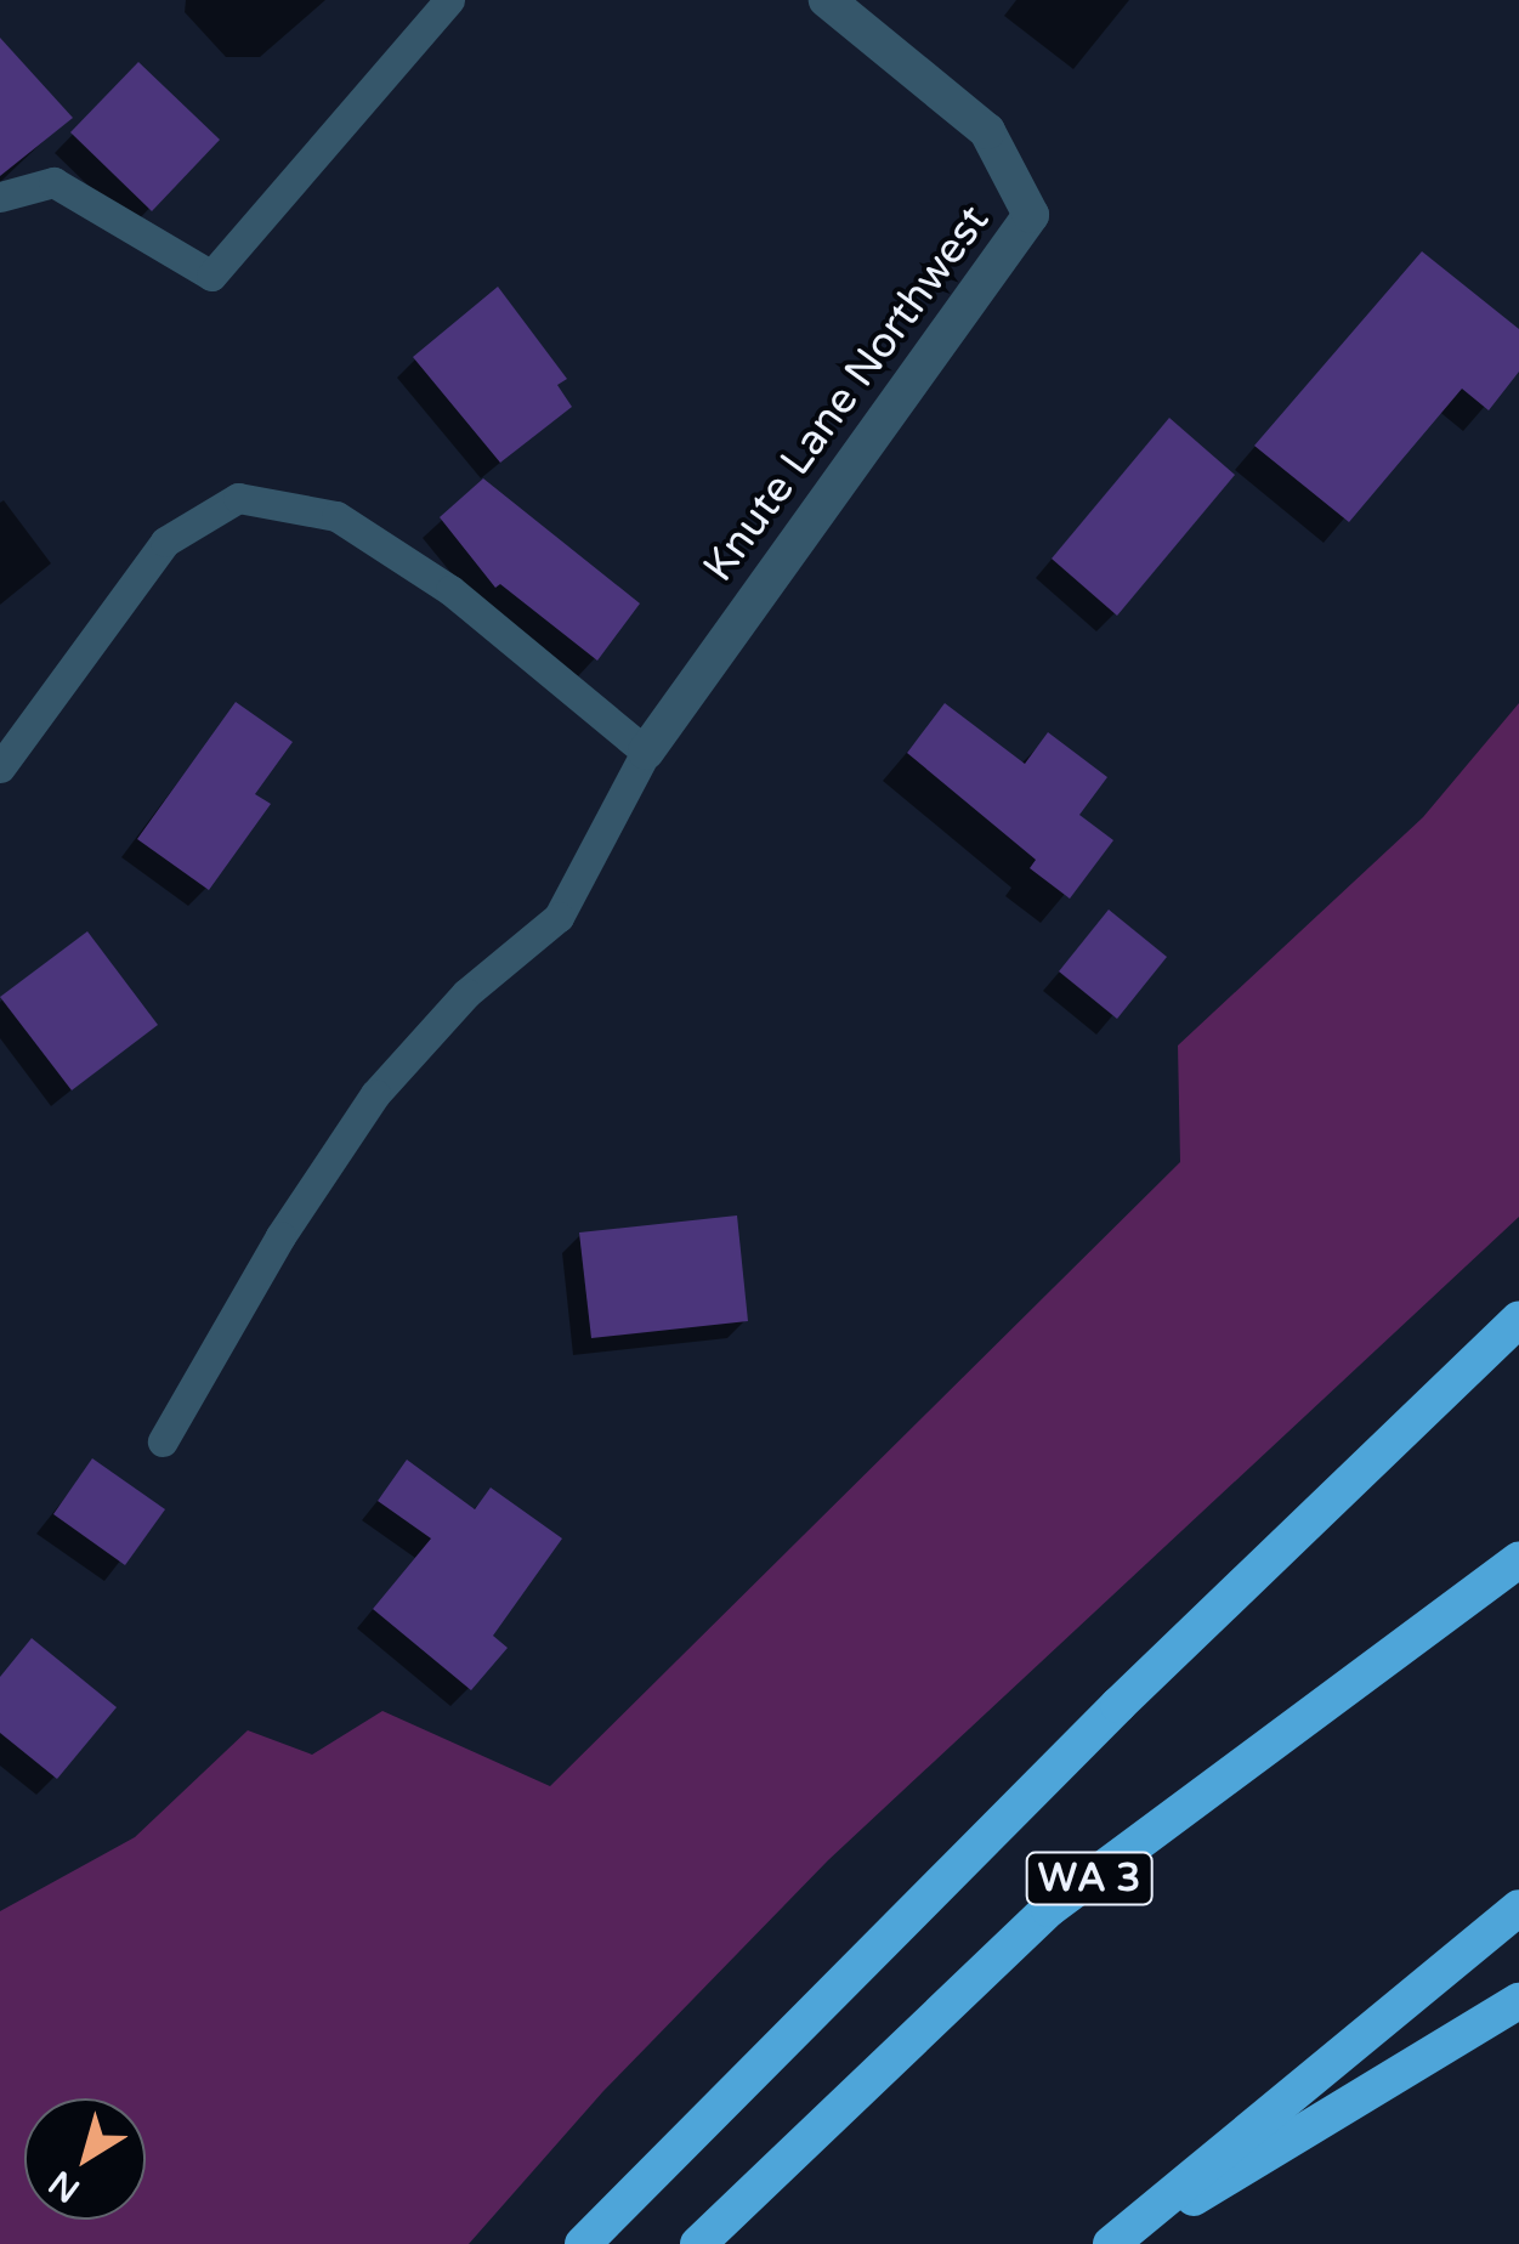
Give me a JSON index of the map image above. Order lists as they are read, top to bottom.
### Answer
{
  "streets": {
    "highway": ["WA 3"],
    "street": ["Knute Lane Northwest"]
  },
  "north": "bottom left"
}
